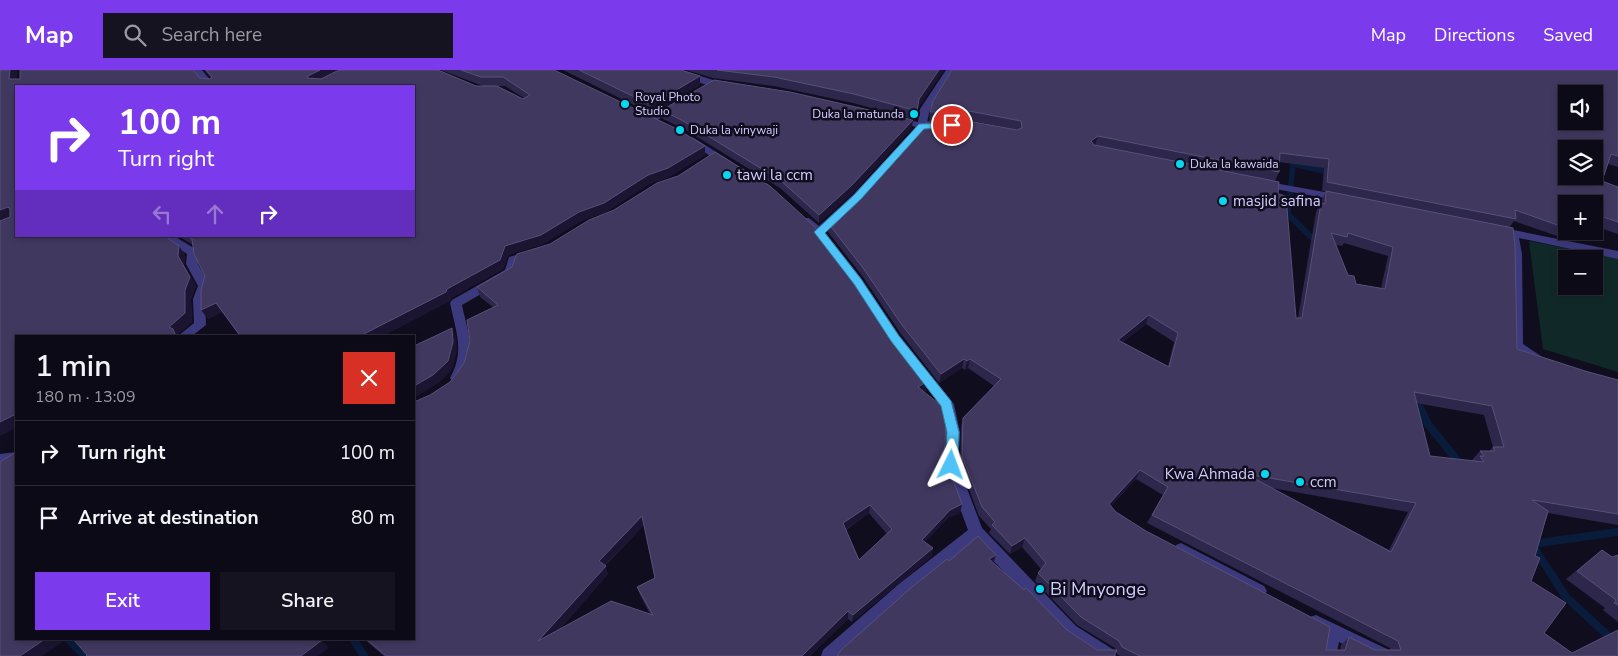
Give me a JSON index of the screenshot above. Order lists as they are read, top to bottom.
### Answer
{
  "places": [
    "Royal Photo Studio",
    "Duka la matunda",
    "Duka la vinywaji",
    "Duka la kawaida",
    "tawi la ccm",
    "masjid safina",
    "Kwa Ahmada",
    "ccm",
    "Bi Mnyonge"
  ],
  "page": {
    "header": "Map",
    "search": "Search here",
    "nav": ["Map", "Directions", "Saved"],
    "map_buttons": ["+", "−"],
    "turn": ["100 m", "Turn right"],
    "heading": ["1 min", "180 m · 13:09"],
    "list": [
      {
        "name": "Turn right",
        "value": "100 m"
      },
      {
        "name": "Arrive at destination",
        "value": "80 m"
      }
    ],
    "buttons": ["Exit", "Share"]
  }
}
